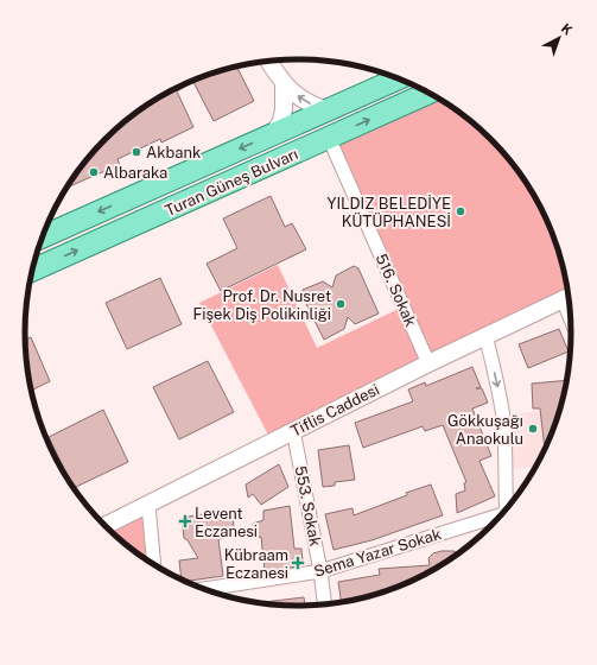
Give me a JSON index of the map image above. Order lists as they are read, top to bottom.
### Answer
{
  "streets": {
    "main road": ["Turan Güneş Bulvarı"],
    "street": [
      "516. Sokak",
      "Tiflis Caddesi",
      "553. Sokak",
      "Sema Yazar Sokak"
    ]
  },
  "crossings": [
    ["Turan Güneş Bulvarı", "516. Sokak"],
    ["516. Sokak", "Tiflis Caddesi"],
    ["Tiflis Caddesi", "553. Sokak"],
    ["553. Sokak", "Sema Yazar Sokak"]
  ],
  "places": {
    "other": [
      "Akbank",
      "Albaraka",
      "YILDIZ BELEDİYE KÜTÜPHANESİ",
      "Prof. Dr. Nusret Fişek Diş Polikinliği",
      "Gökkuşağı Anaokulu"
    ],
    "health": ["Levent Eczanesi", "Kübraam Eczanesi"]
  },
  "north": "top right"
}
